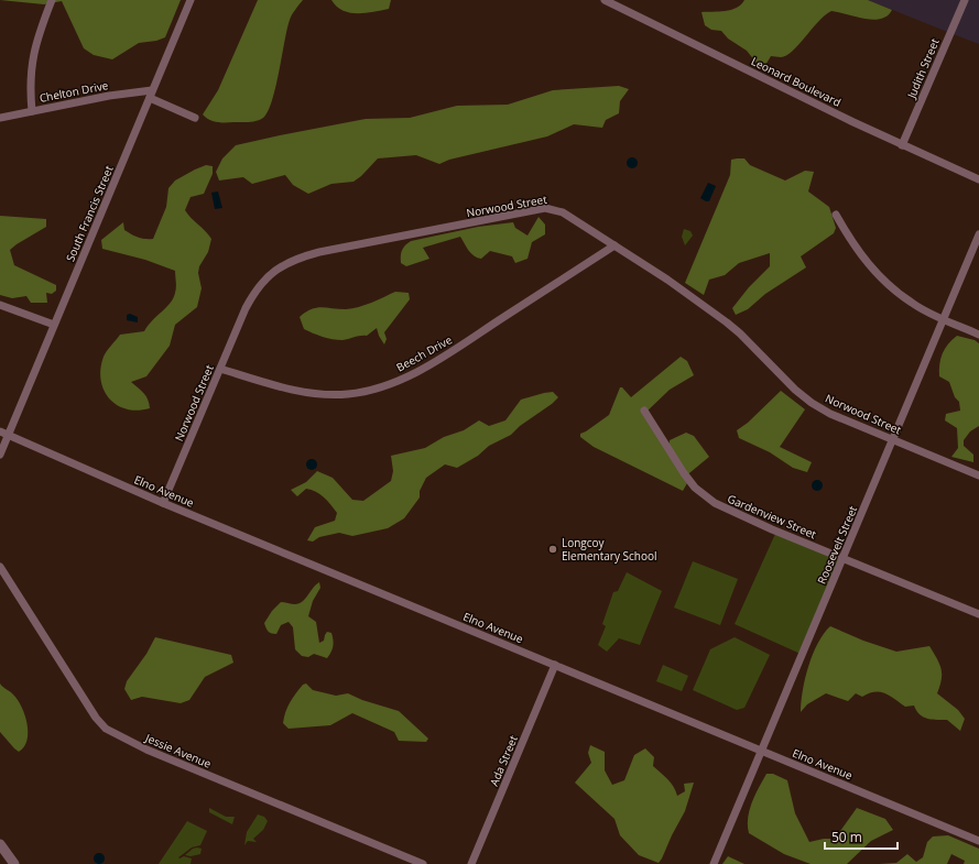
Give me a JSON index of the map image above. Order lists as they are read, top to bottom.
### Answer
{
  "streets": {
    "street": [
      "Judith Street",
      "Leonard Boulevard",
      "Chelton Drive",
      "Norwood Street",
      "South Francis Street",
      "Beech Drive",
      "Elno Avenue",
      "Gardenview Street",
      "Roosevelt Street",
      "Jessie Avenue",
      "Ada Street"
    ]
  },
  "crossings": [
    ["Judith Street", "Leonard Boulevard"],
    ["Chelton Drive", "South Francis Street"],
    ["Norwood Street", "Beech Drive"],
    ["Norwood Street", "Elno Avenue"],
    ["Norwood Street", "Roosevelt Street"],
    ["South Francis Street", "Elno Avenue"],
    ["Elno Avenue", "Roosevelt Street"],
    ["Elno Avenue", "Ada Street"],
    ["Gardenview Street", "Roosevelt Street"]
  ],
  "places": ["Longcoy Elementary School"],
  "scale_bar": "50 m"
}
